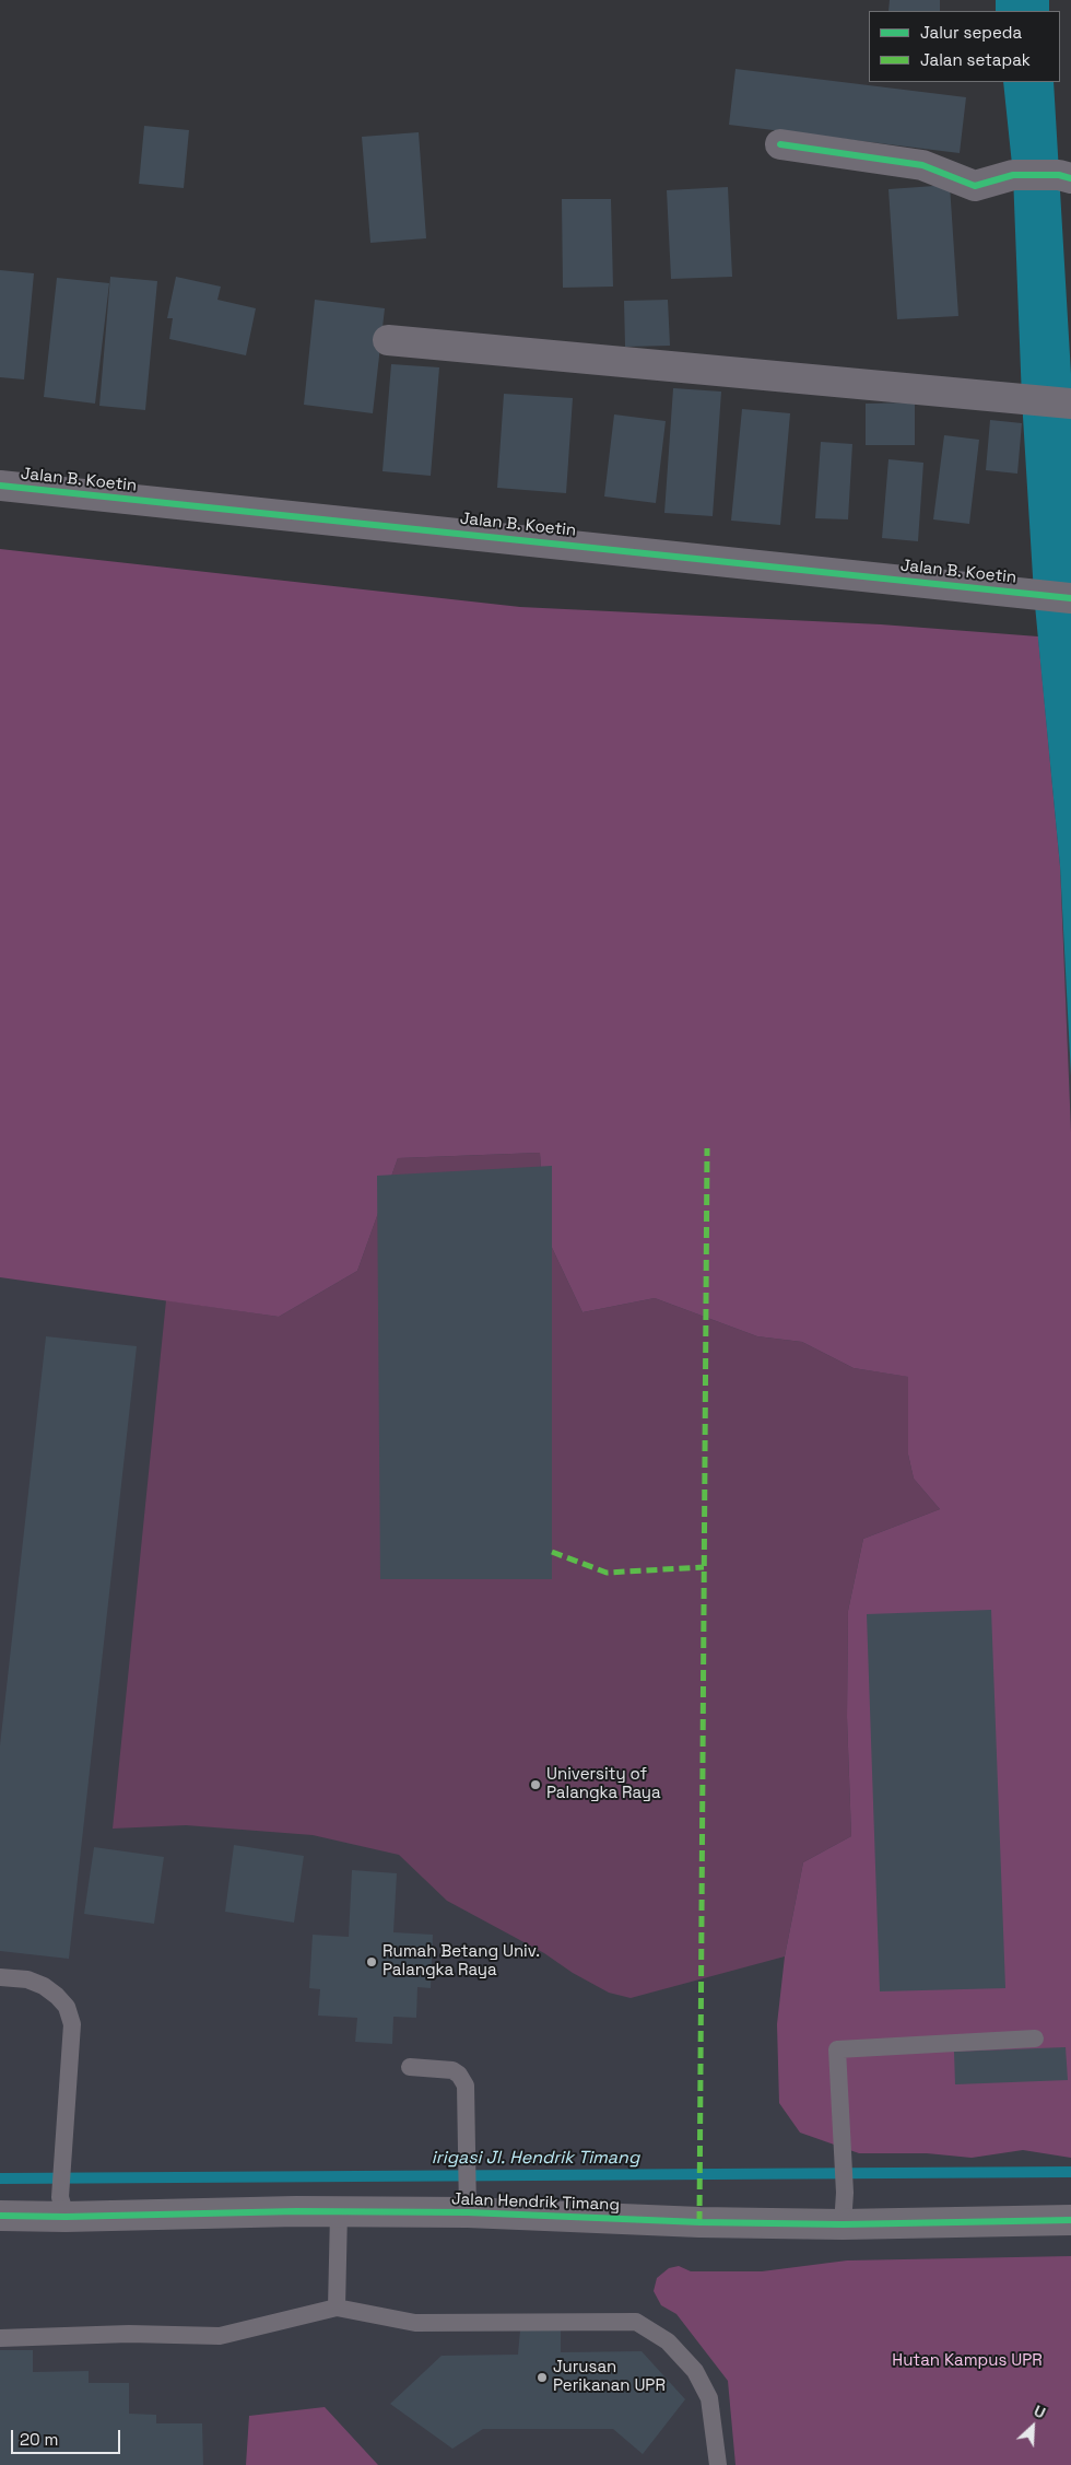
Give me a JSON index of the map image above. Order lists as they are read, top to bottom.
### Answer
{
  "streets": {
    "street": ["Jalan B. Koetin", "Jalan Hendrik Timang"]
  },
  "water": ["irigasi Jl. Hendrik Timang"],
  "parks": ["Hutan Kampus UPR"],
  "places": ["University of Palangka Raya", "Rumah Betang Univ. Palangka Raya", "Jurusan Perikanan UPR"],
  "legend": ["Jalur sepeda", "Jalan setapak"],
  "scale_bar": "20 m",
  "north": "top right"
}
